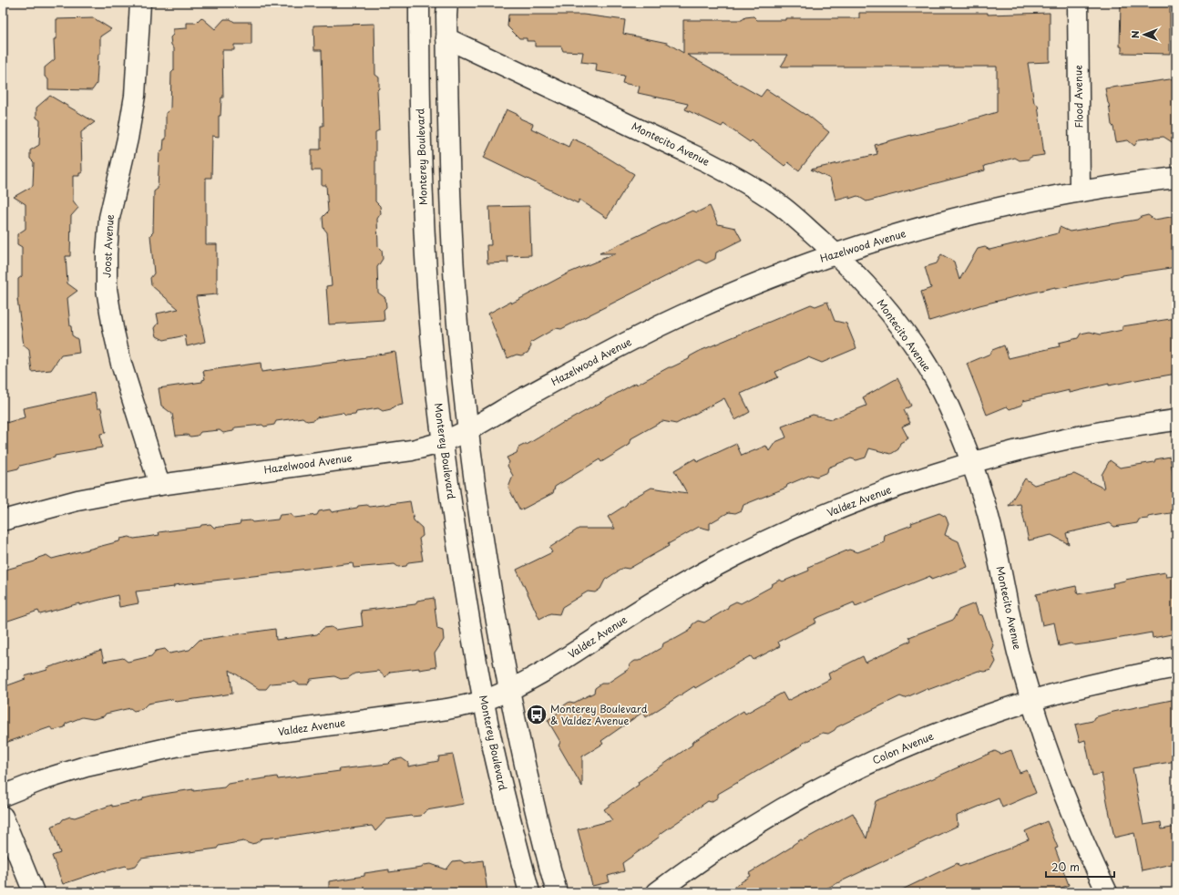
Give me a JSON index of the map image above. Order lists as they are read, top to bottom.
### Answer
{
  "streets": {
    "street": [
      "Flood Avenue",
      "Montecito Avenue",
      "Monterey Boulevard",
      "Joost Avenue",
      "Hazelwood Avenue",
      "Valdez Avenue",
      "Colon Avenue"
    ]
  },
  "crossings": [
    ["Flood Avenue", "Hazelwood Avenue"],
    ["Montecito Avenue", "Hazelwood Avenue"],
    ["Montecito Avenue", "Valdez Avenue"],
    ["Montecito Avenue", "Colon Avenue"],
    ["Monterey Boulevard", "Hazelwood Avenue"],
    ["Monterey Boulevard", "Valdez Avenue"],
    ["Joost Avenue", "Hazelwood Avenue"]
  ],
  "places": {
    "bus stop": ["Monterey Boulevard & Valdez Avenue"]
  },
  "scale_bar": "20 m",
  "north": "left"
}
